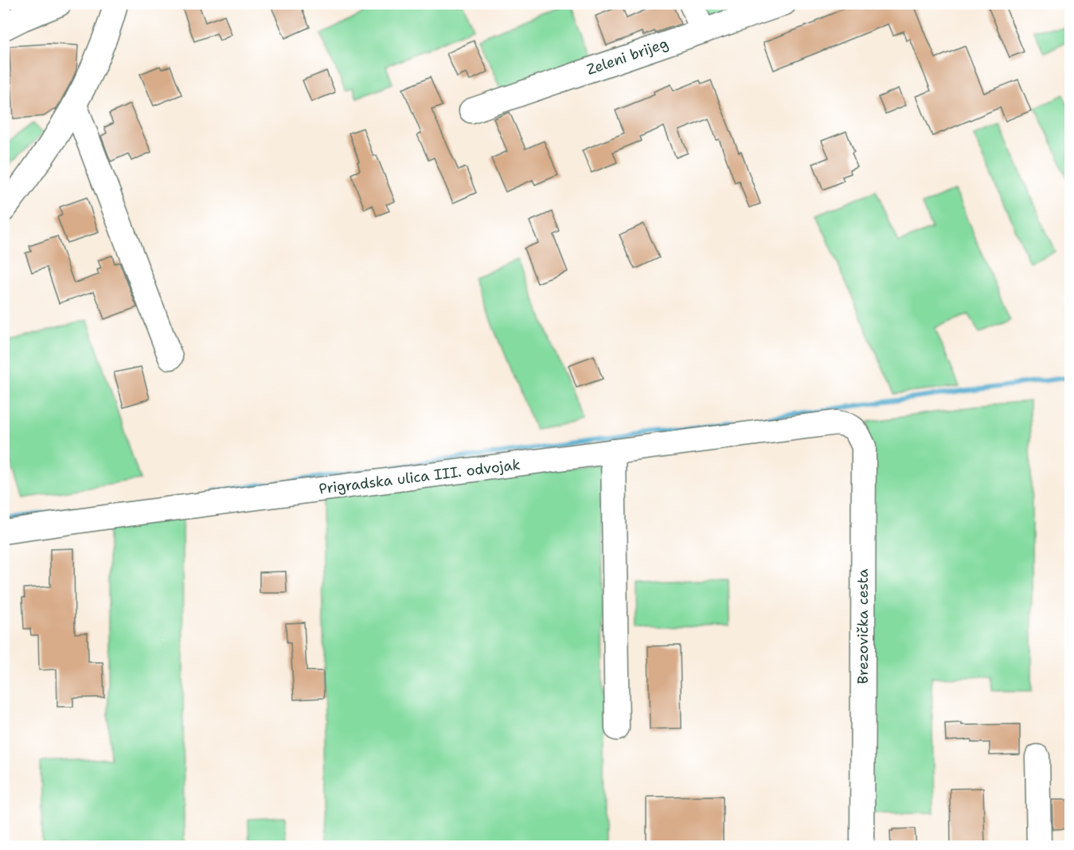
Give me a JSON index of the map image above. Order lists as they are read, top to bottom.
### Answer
{
  "streets": {
    "street": ["Zeleni brijeg", "Prigradska ulica III. odvojak", "Brezovička cesta"]
  },
  "crossings": [
    ["Prigradska ulica III. odvojak", "Brezovička cesta"]
  ]
}
